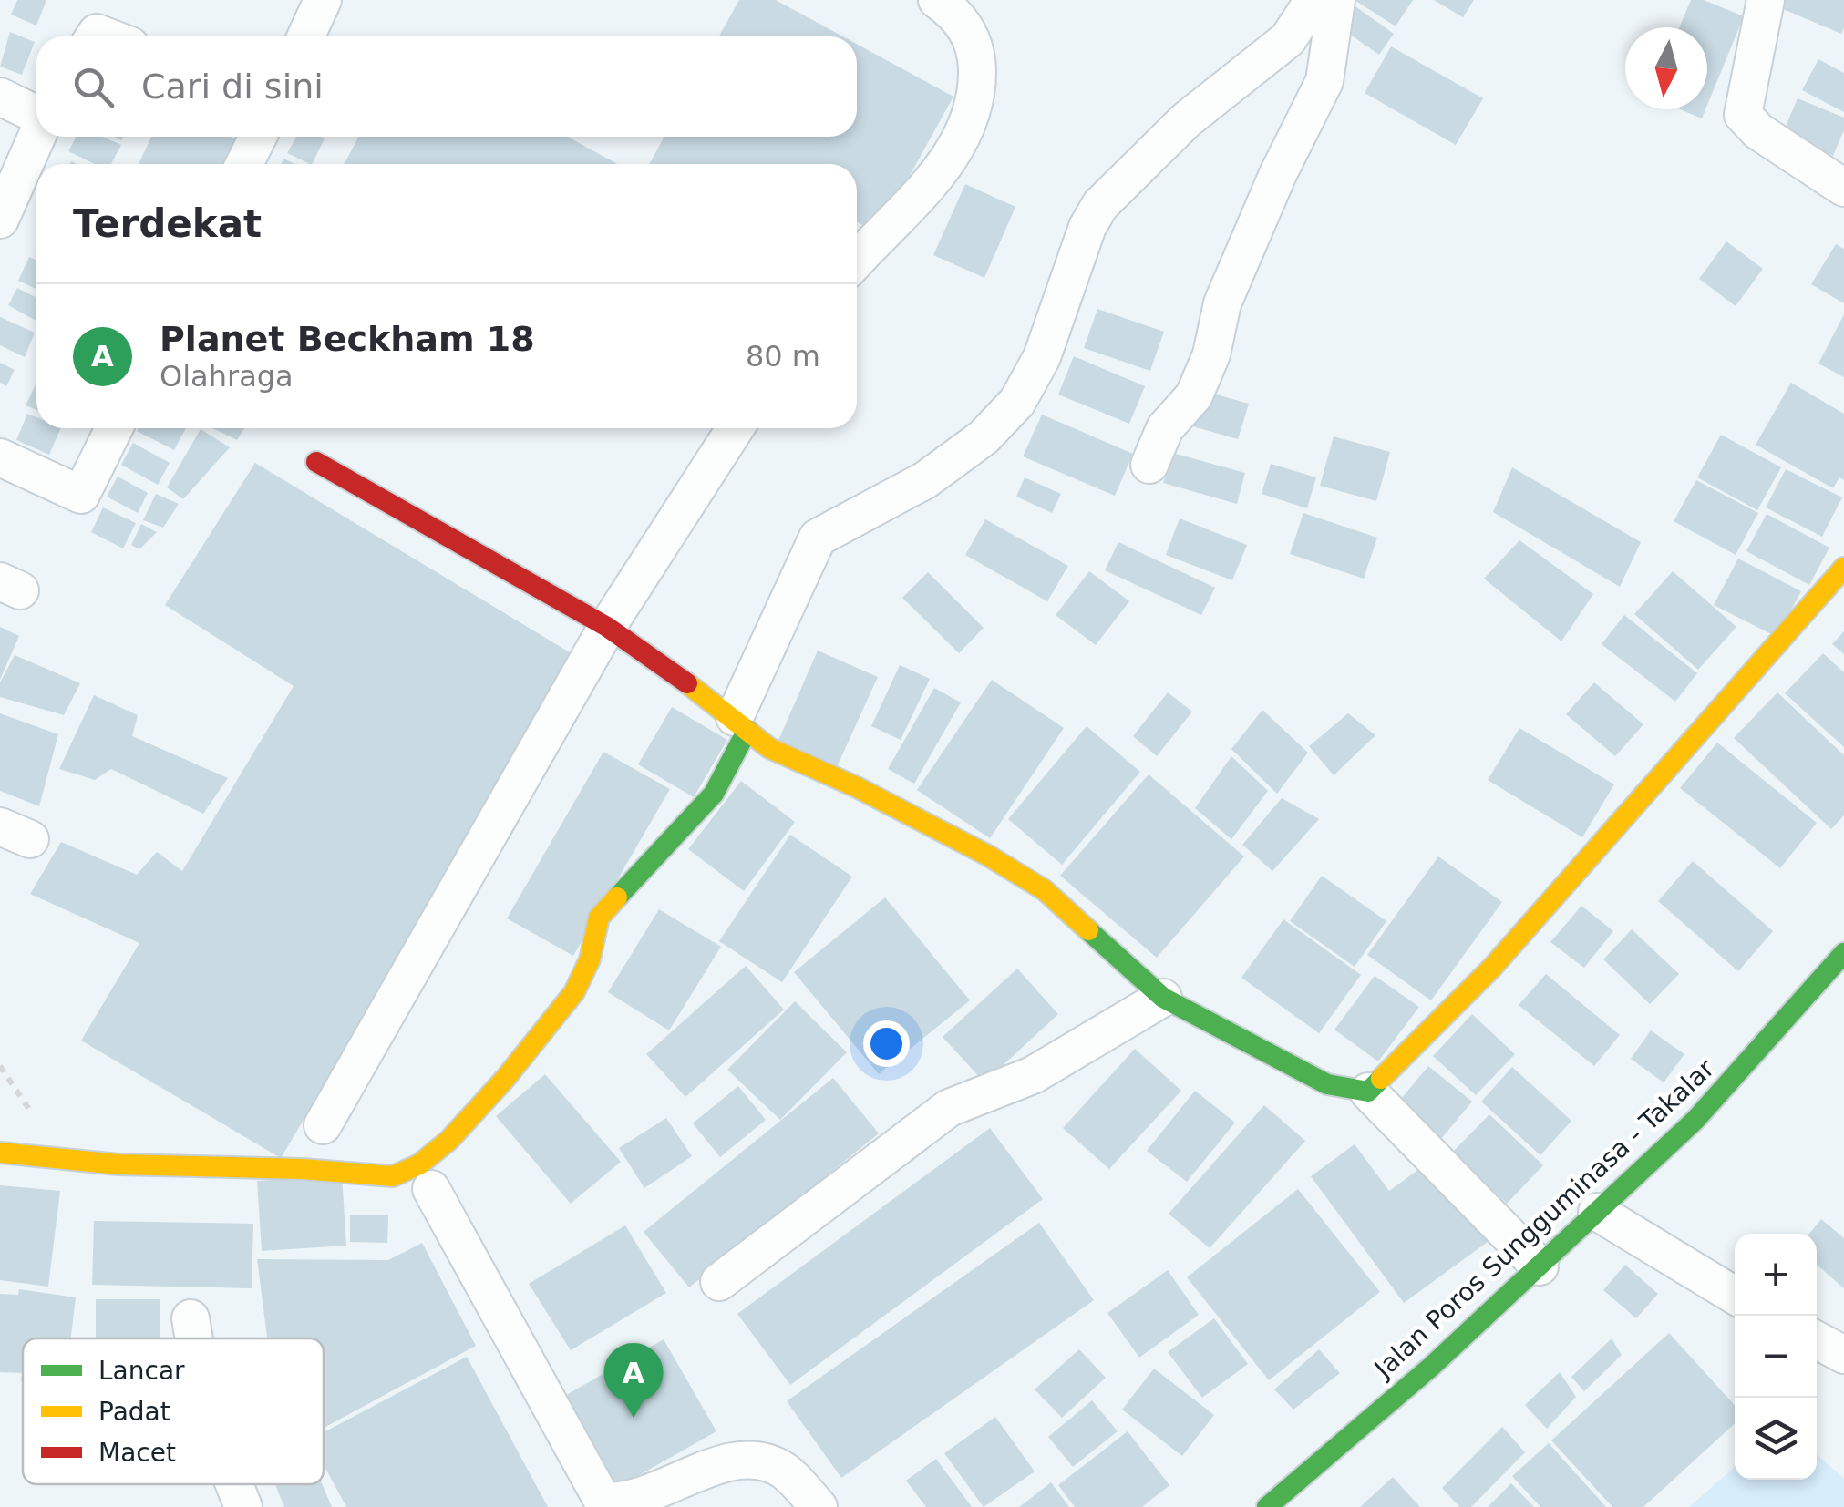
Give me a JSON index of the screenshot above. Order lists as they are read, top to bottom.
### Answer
{
  "streets": {
    "main road": ["Jalan Poros Sungguminasa - Takalar"]
  },
  "legend": ["Lancar", "Padat", "Macet"],
  "north": "bottom",
  "page": {
    "search": "Cari di sini",
    "heading": "Terdekat",
    "list": [
      {
        "mark": "A",
        "name": "Planet Beckham 18",
        "note": "Olahraga",
        "value": "80 m"
      }
    ],
    "map_buttons": ["+", "−"],
    "pins": "A"
  }
}
